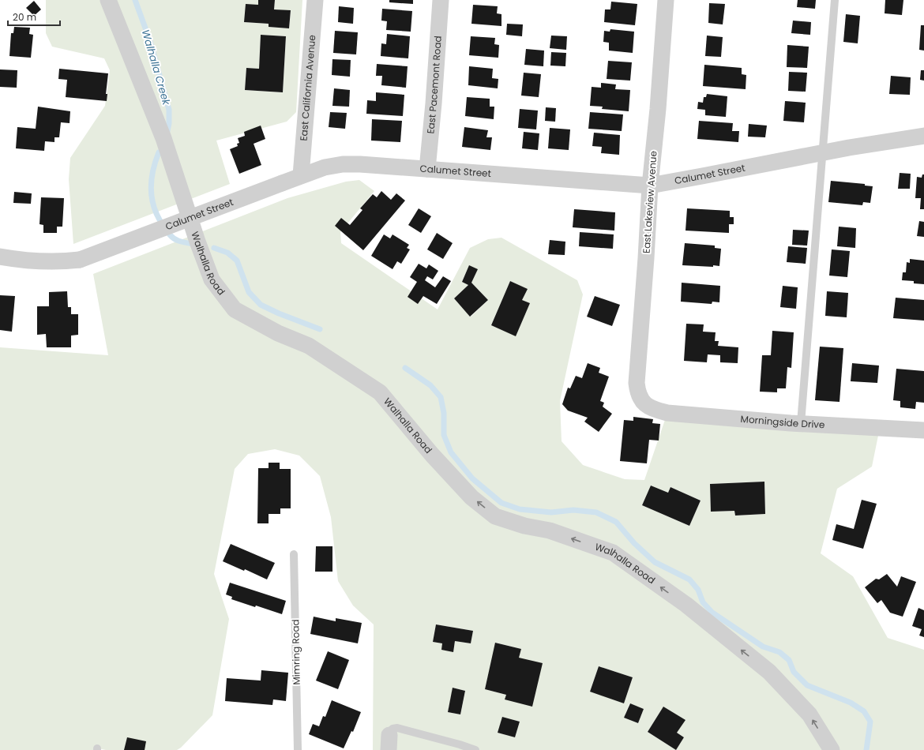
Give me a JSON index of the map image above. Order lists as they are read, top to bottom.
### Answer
{
  "streets": {
    "street": [
      "East Pacemont Road",
      "East California Avenue",
      "Calumet Street",
      "East Lakeview Avenue",
      "Walhalla Road",
      "Morningside Drive"
    ],
    "lane": ["Mimring Road"]
  },
  "crossings": [
    ["East Pacemont Road", "Calumet Street"],
    ["East California Avenue", "Calumet Street"],
    ["Calumet Street", "East Lakeview Avenue"],
    ["East Lakeview Avenue", "Morningside Drive"]
  ],
  "one_way": ["Walhalla Road"],
  "water": ["Walhalla Creek"],
  "scale_bar": "20 m"
}
